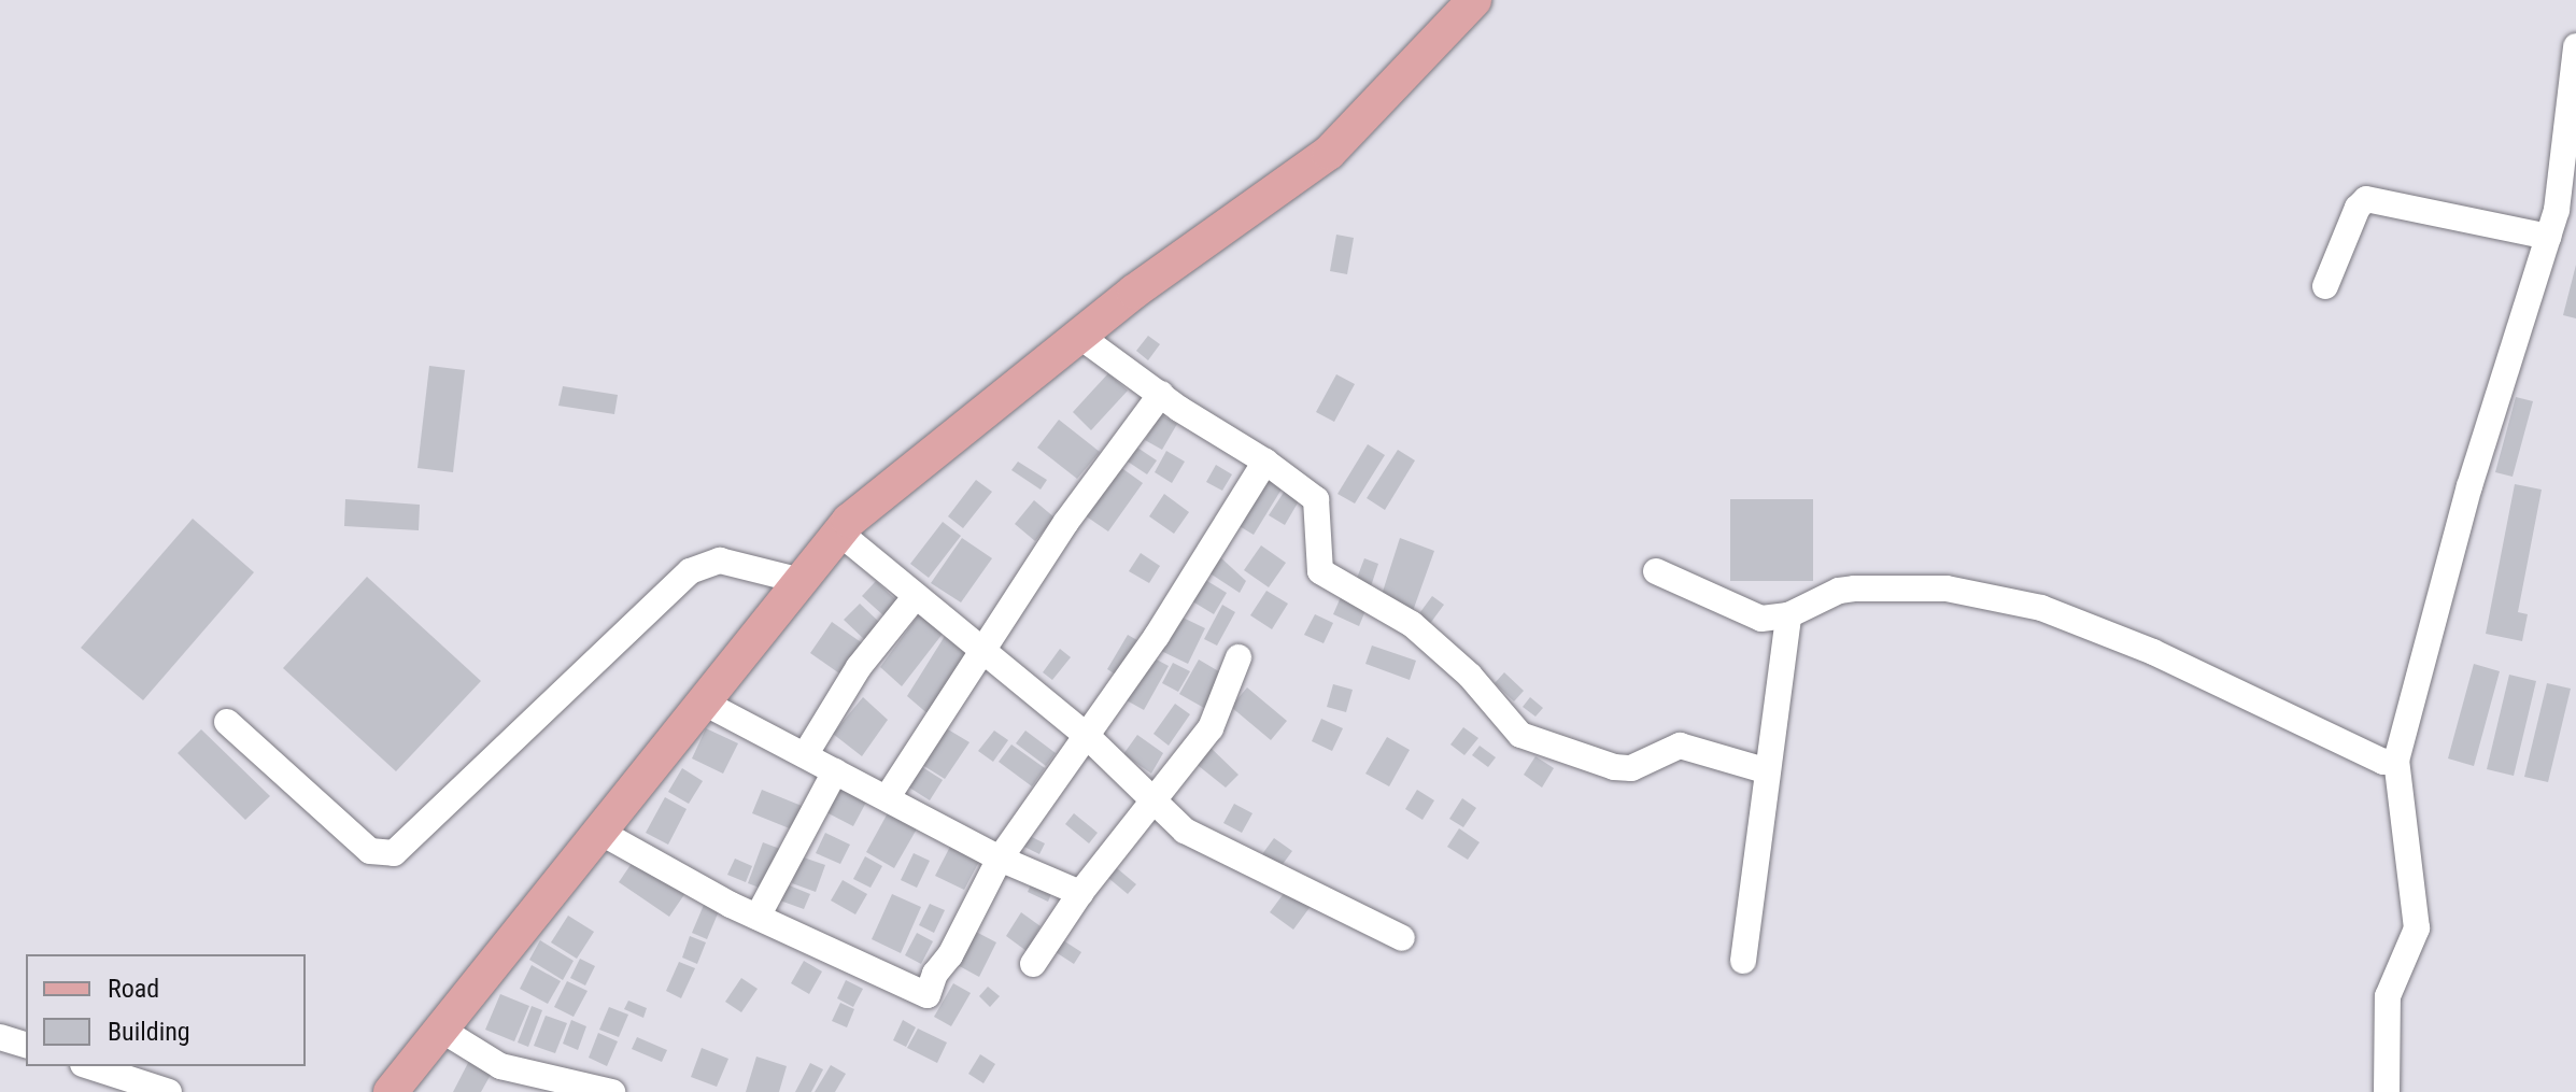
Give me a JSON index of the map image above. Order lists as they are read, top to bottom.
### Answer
{
  "legend": ["Road", "Building"]
}
